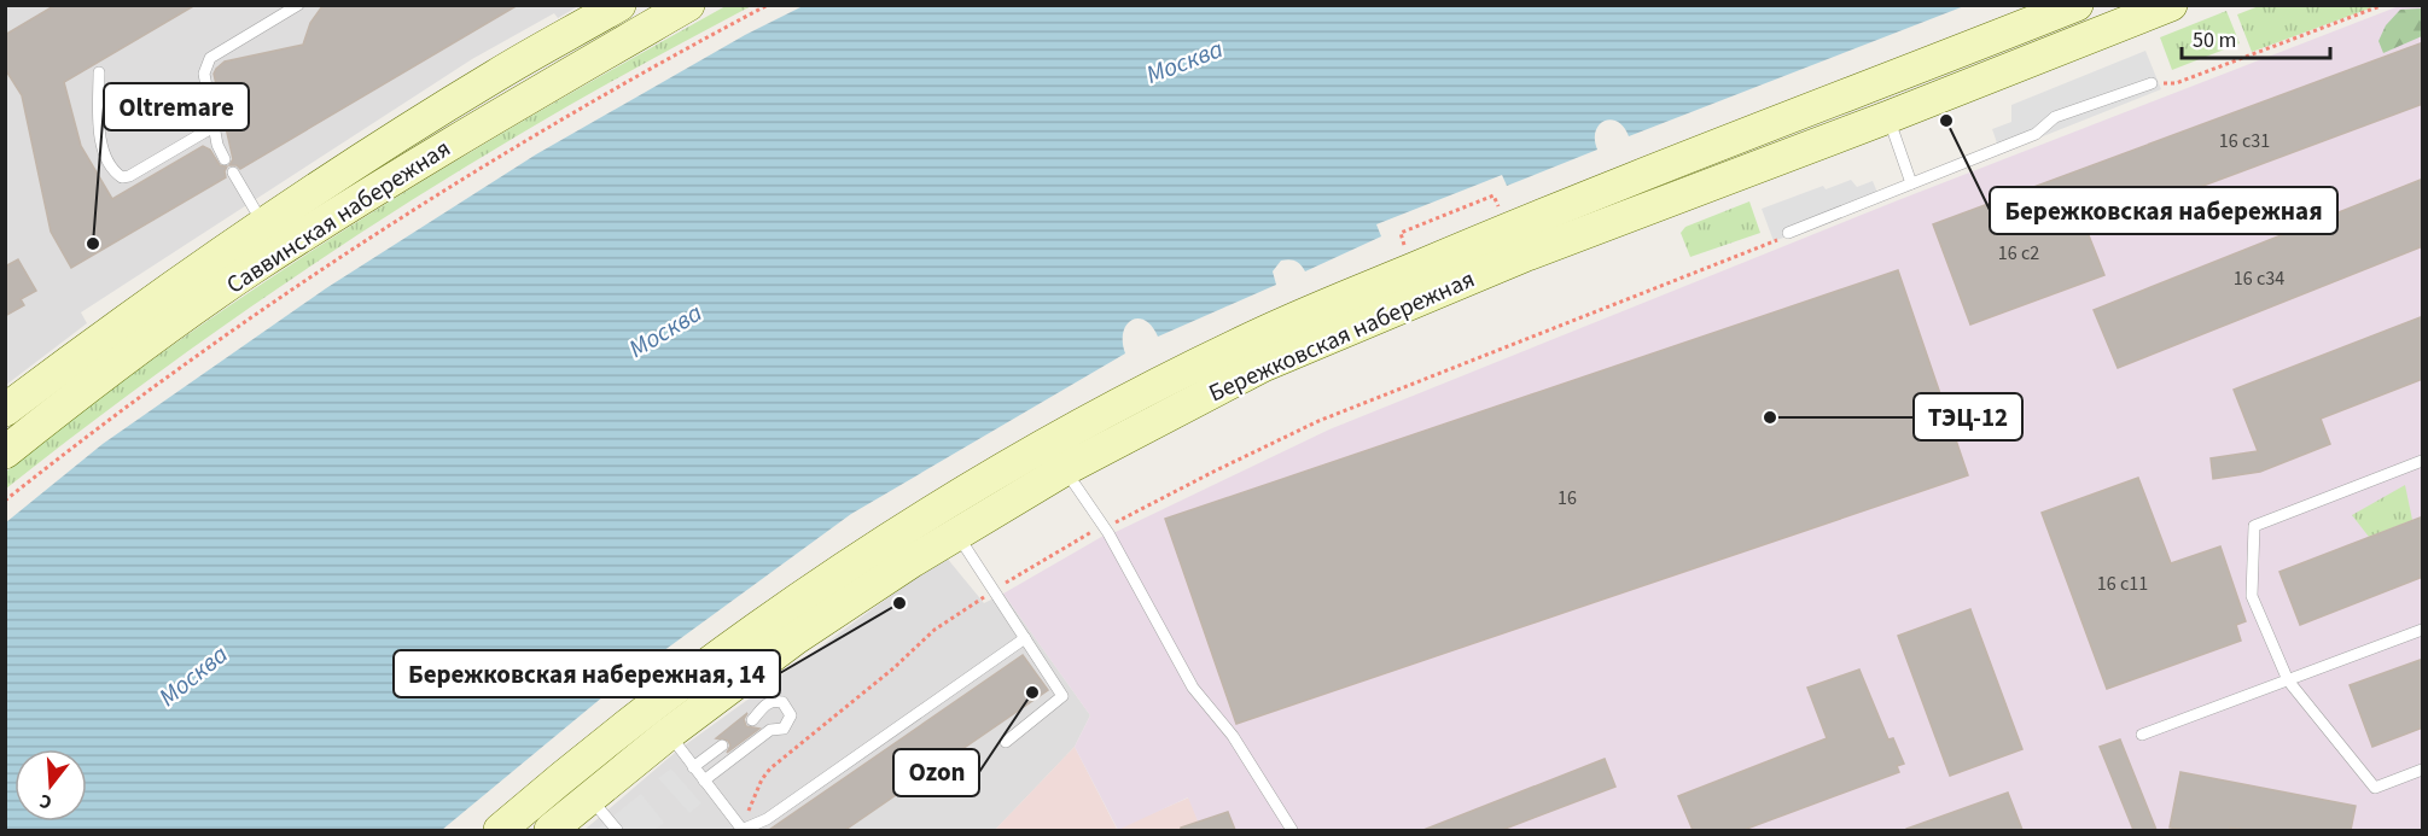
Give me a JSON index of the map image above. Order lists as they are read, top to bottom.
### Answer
{
  "streets": {
    "main road": ["Саввинская набережная", "Бережковская набережная"]
  },
  "water": ["Москва"],
  "places": [
    "Бережковская набережная",
    "Oltremare",
    "ТЭЦ-12",
    "Бережковская набережная, 14",
    "Ozon"
  ],
  "house_numbers": [
    "16 с31",
    "16 с2",
    "16 с34",
    "16",
    "16 с11"
  ],
  "scale_bar": "50 m",
  "north": "bottom"
}
